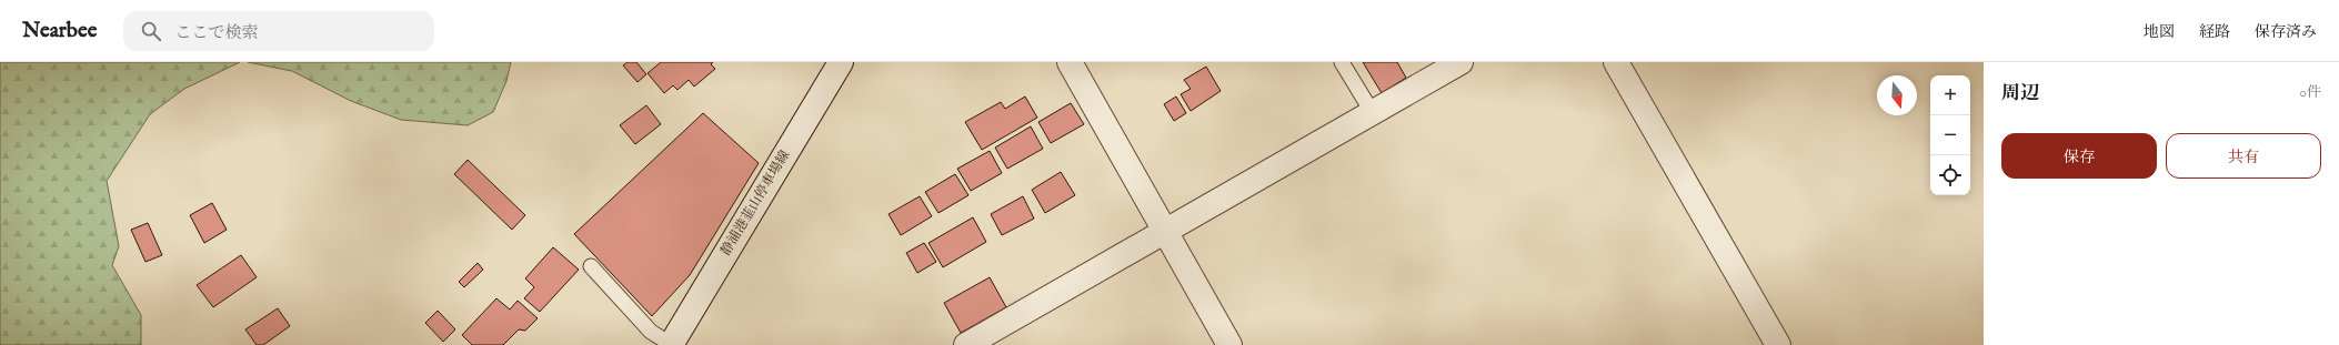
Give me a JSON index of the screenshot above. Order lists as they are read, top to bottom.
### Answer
{
  "streets": {
    "street": ["静浦港韮山停車場線"]
  },
  "north": "bottom",
  "page": {
    "header": "Nearbee",
    "search": "ここで検索",
    "nav": ["地図", "経路", "保存済み"],
    "heading": ["周辺", "0件"],
    "map_buttons": ["+", "−"],
    "buttons": ["保存", "共有"]
  }
}
